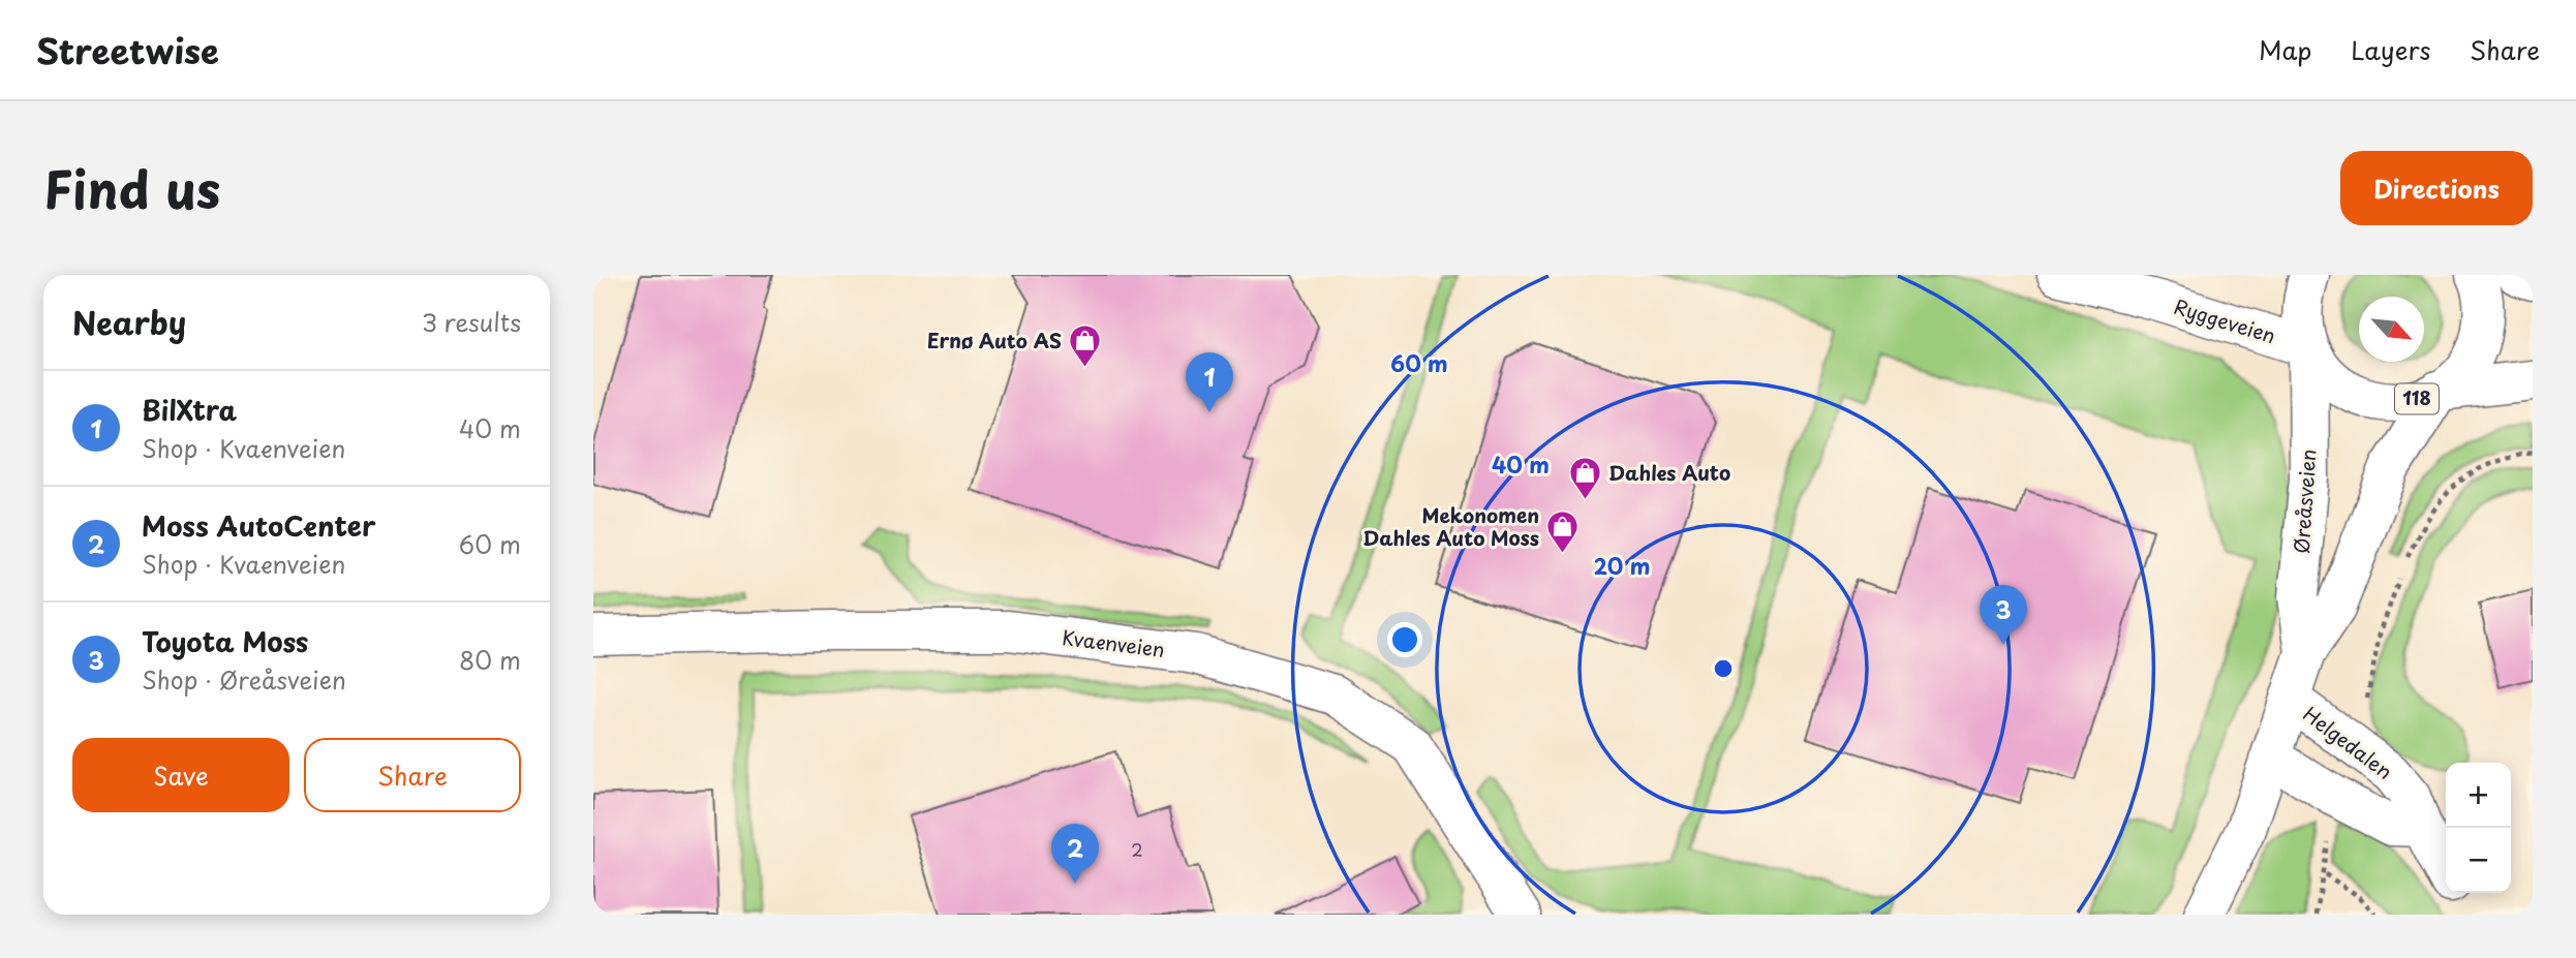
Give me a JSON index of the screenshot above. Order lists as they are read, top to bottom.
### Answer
{
  "streets": {
    "street": [
      "Ryggeveien",
      "118",
      "Øreåsveien",
      "Kvaenveien",
      "Helgedalen"
    ]
  },
  "crossings": [
    ["Ryggeveien", "118"],
    ["Ryggeveien", "Øreåsveien"],
    ["118", "Øreåsveien"],
    ["Øreåsveien", "Helgedalen"]
  ],
  "places": {
    "shop": ["Ernø Auto AS", "Dahles Auto", "Mekonomen Dahles Auto Moss"]
  },
  "house_numbers": ["2"],
  "north": "bottom right",
  "page": {
    "header": "Streetwise",
    "nav": ["Map", "Layers", "Share"],
    "title": "Find us",
    "buttons": [
      "Directions",
      ["Save", "Share"]
    ],
    "heading": ["Nearby", "3 results"],
    "pins": ["1", "3", "2"],
    "list": [
      {
        "mark": "1",
        "name": "BilXtra",
        "note": "Shop · Kvaenveien",
        "value": "40 m"
      },
      {
        "mark": "2",
        "name": "Moss AutoCenter",
        "note": "Shop · Kvaenveien",
        "value": "60 m"
      },
      {
        "mark": "3",
        "name": "Toyota Moss",
        "note": "Shop · Øreåsveien",
        "value": "80 m"
      }
    ],
    "map_buttons": ["+", "−"]
  },
  "rings": ["60 m", "40 m", "20 m"]
}
